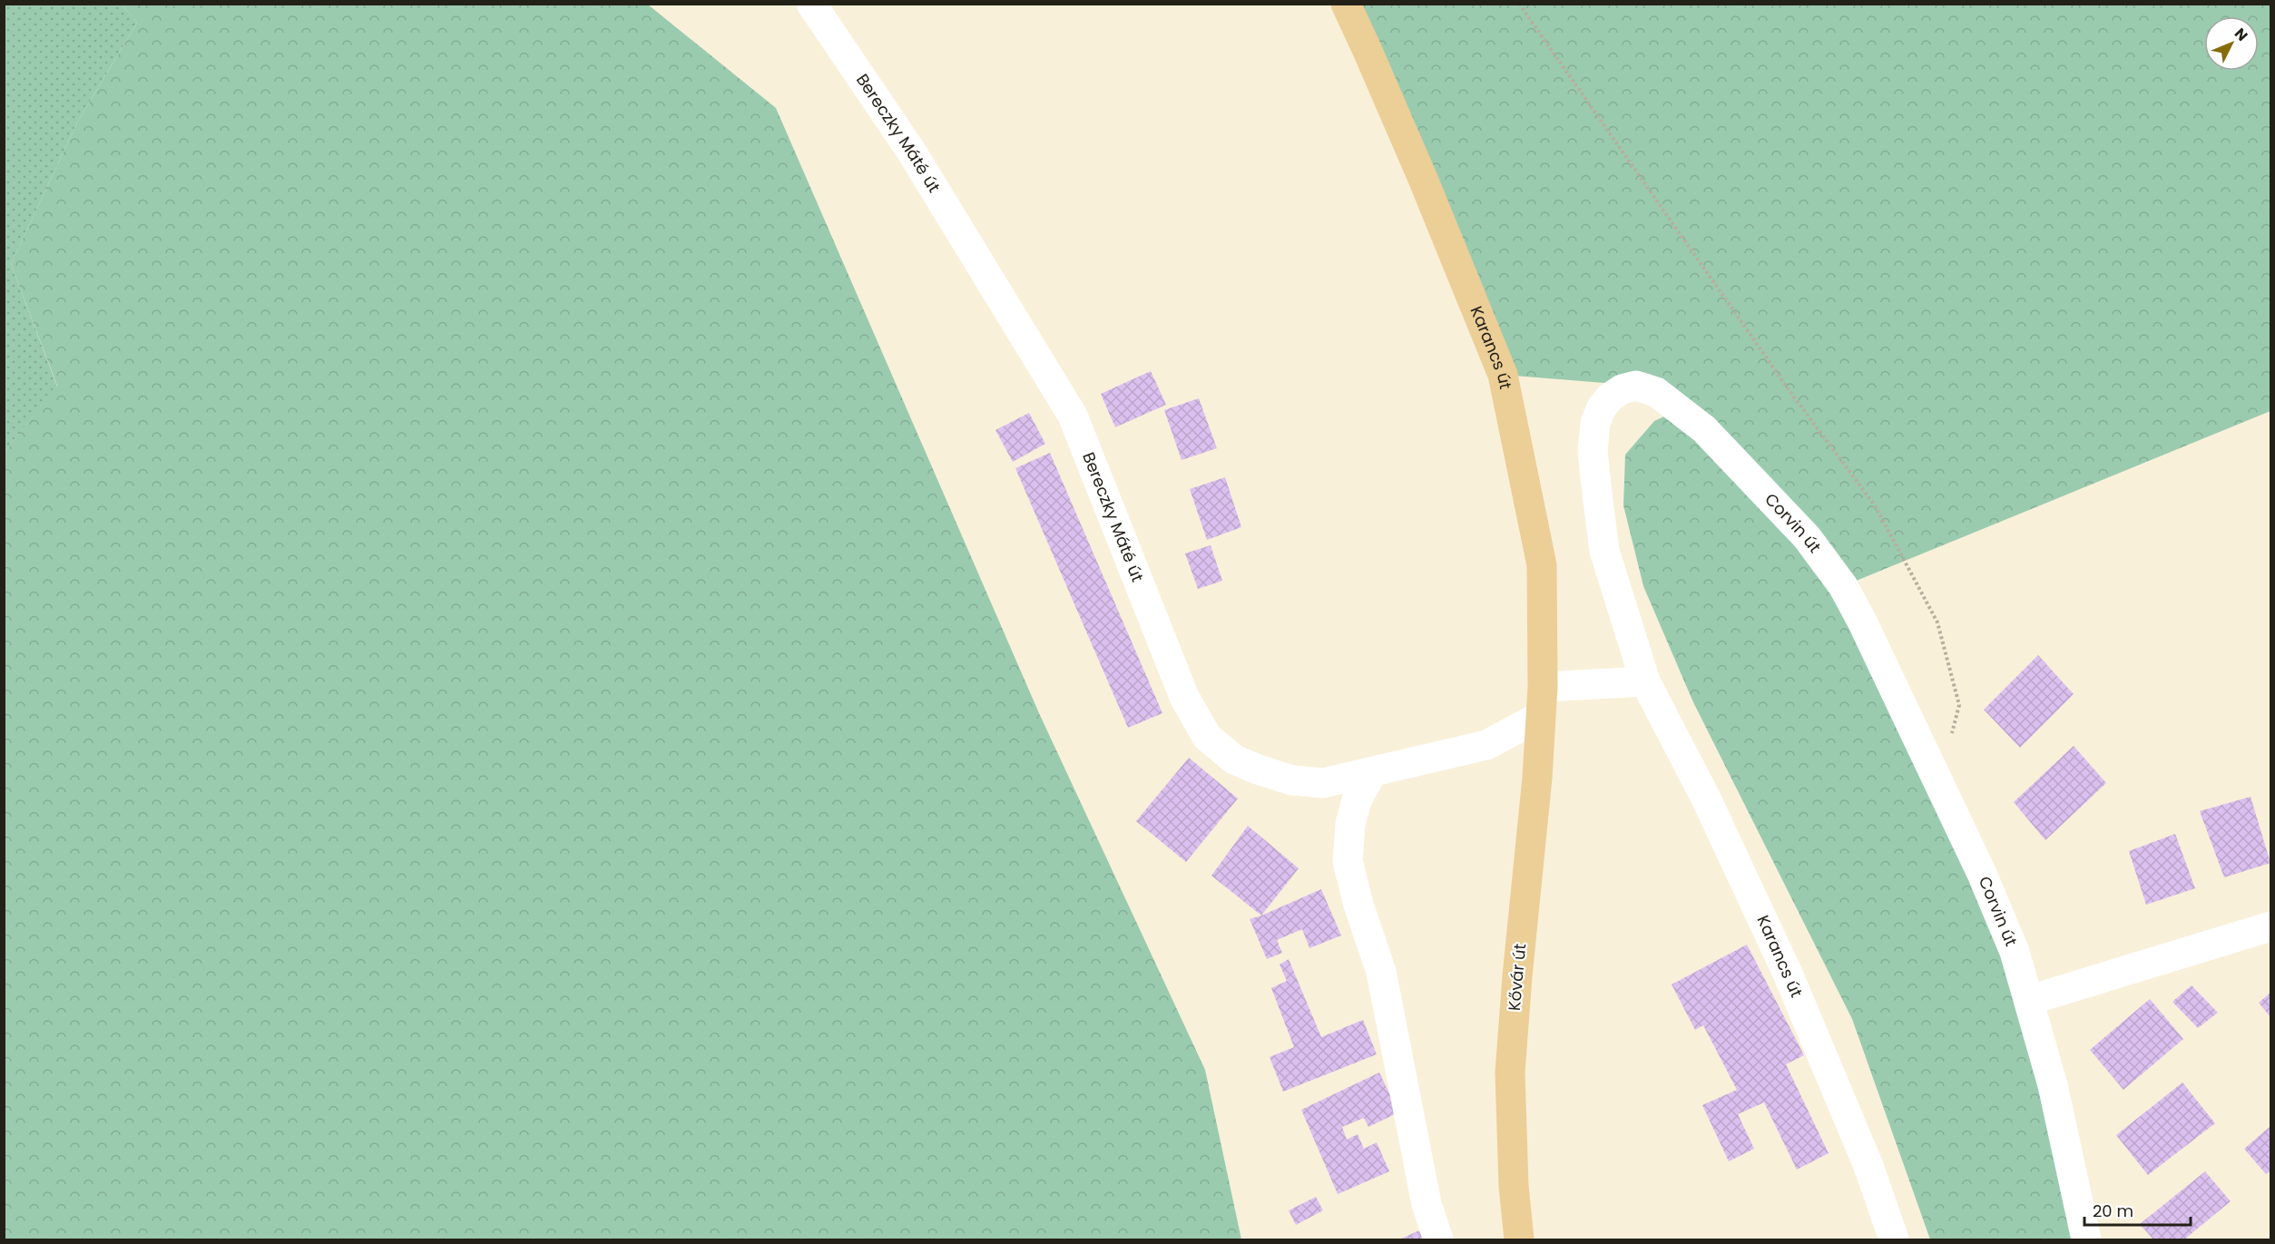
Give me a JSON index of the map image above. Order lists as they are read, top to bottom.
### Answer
{
  "streets": {
    "main road": ["Karancs út", "Kővár út"],
    "street": ["Bereczky Máté út", "Corvin út"]
  },
  "crossings": [
    ["Bereczky Máté út", "Karancs út"],
    ["Bereczky Máté út", "Kővár út"],
    ["Karancs út", "Corvin út"],
    ["Karancs út", "Kővár út"]
  ],
  "scale_bar": "20 m",
  "north": "top right"
}
